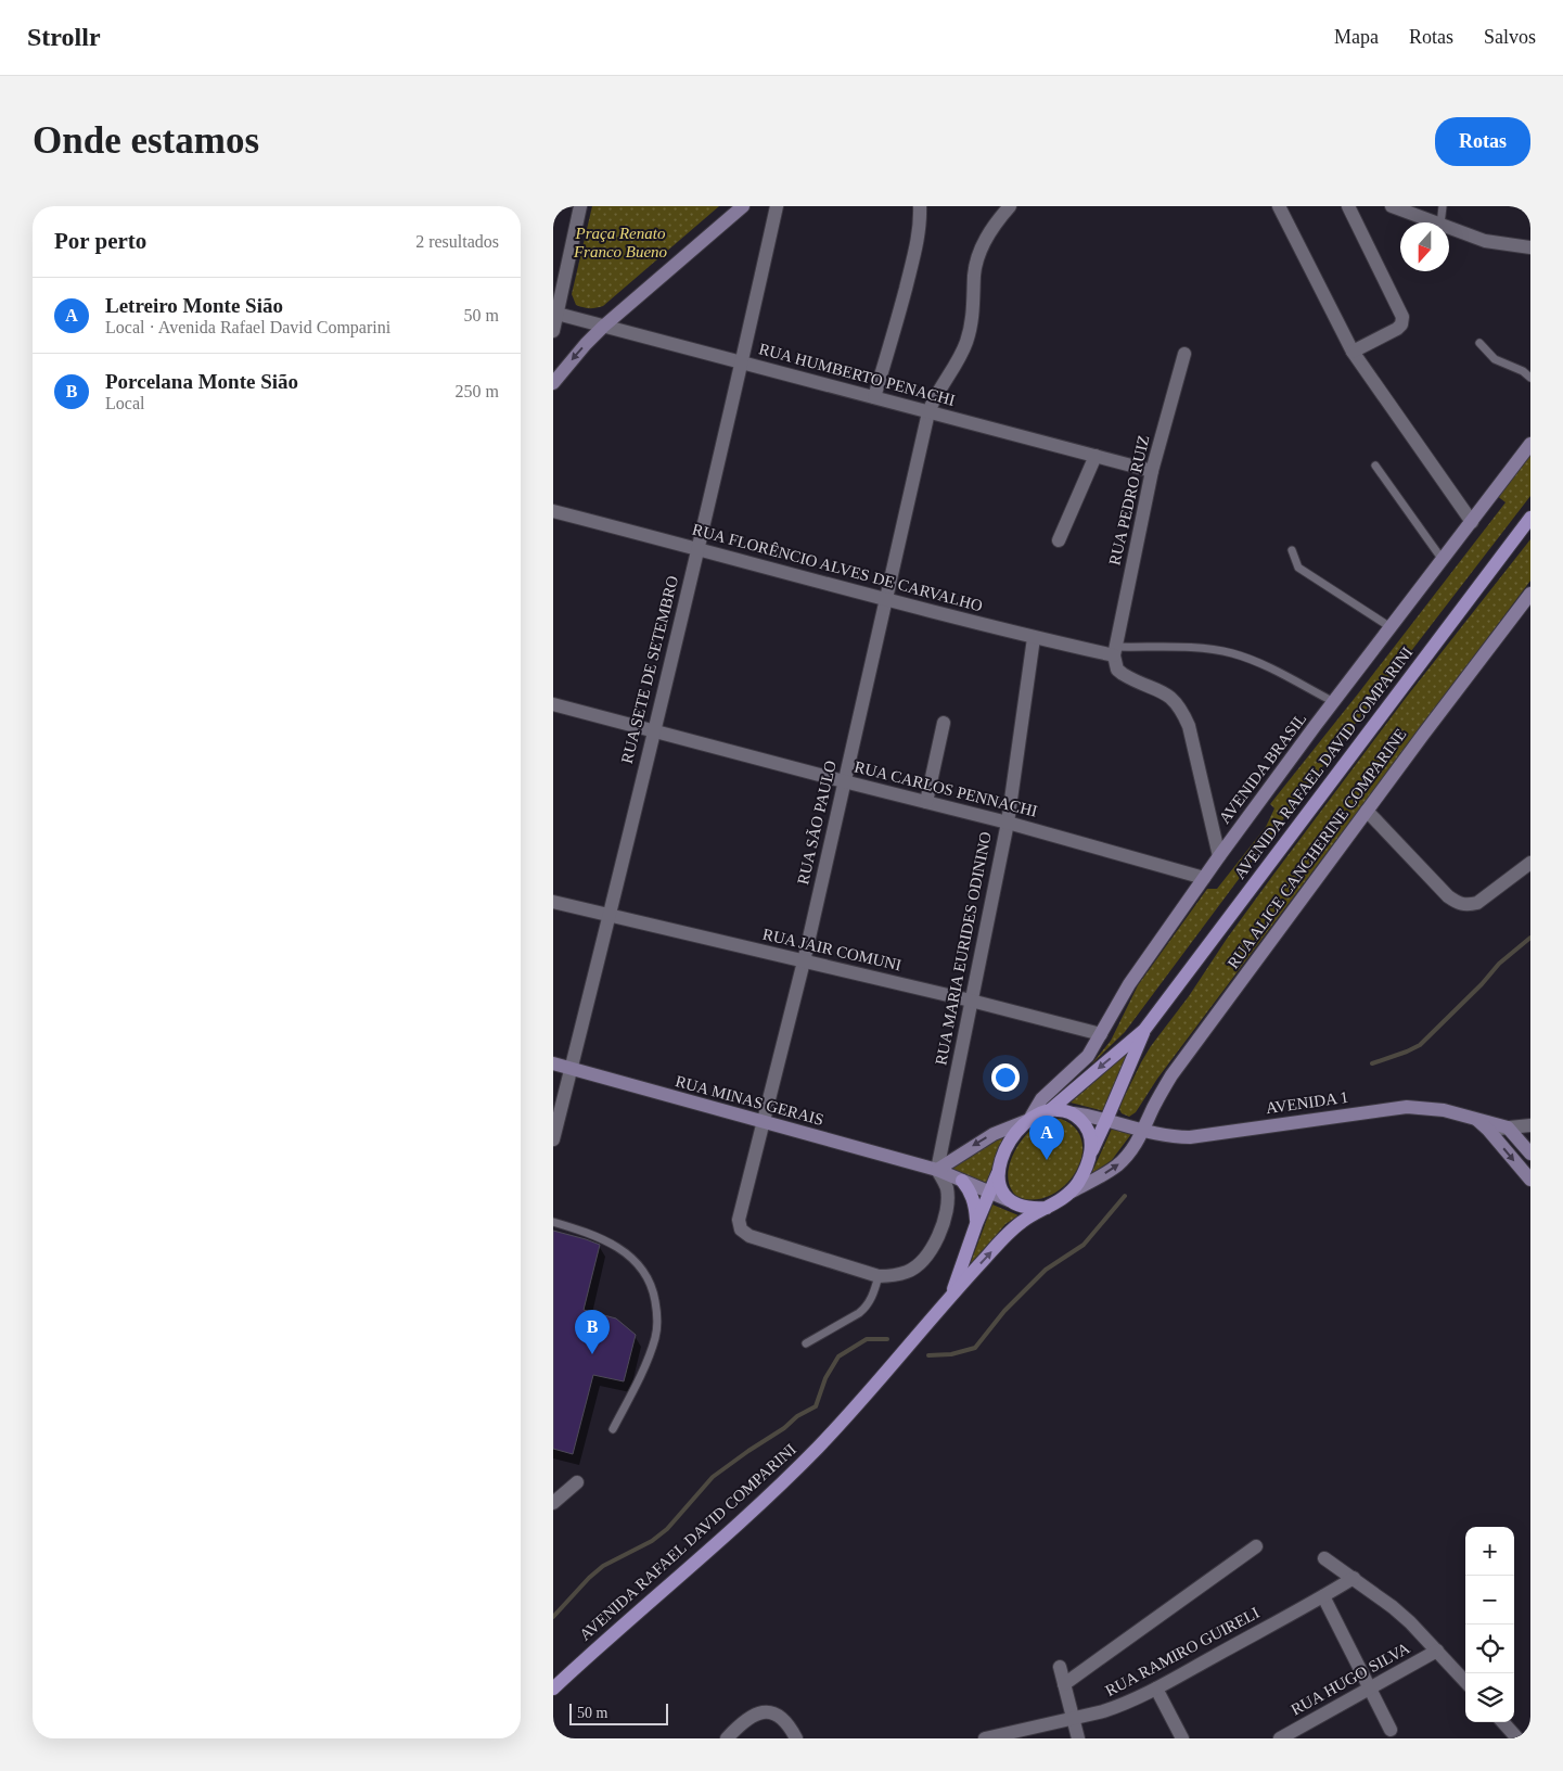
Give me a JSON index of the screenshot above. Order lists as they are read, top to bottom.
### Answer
{
  "streets": {
    "main road": ["AVENIDA RAFAEL DAVID COMPARINI"],
    "street": [
      "RUA HUMBERTO PENACHI",
      "RUA PEDRO RUIZ",
      "RUA FLORÊNCIO ALVES DE CARVALHO",
      "RUA SETE DE SETEMBRO",
      "AVENIDA BRASIL",
      "RUA CARLOS PENNACHI",
      "RUA SÃO PAULO",
      "RUA ALICE CANCHERINE COMPARINE",
      "RUA MARIA EURIDES ODININO",
      "RUA JAIR COMUNI",
      "RUA MINAS GERAIS",
      "AVENIDA 1",
      "RUA RAMIRO GUIRELI",
      "RUA HUGO SILVA"
    ]
  },
  "crossings": [
    ["RUA HUMBERTO PENACHI", "RUA PEDRO RUIZ"],
    ["RUA HUMBERTO PENACHI", "RUA SETE DE SETEMBRO"],
    ["RUA HUMBERTO PENACHI", "RUA SÃO PAULO"],
    ["RUA PEDRO RUIZ", "RUA FLORÊNCIO ALVES DE CARVALHO"],
    ["RUA FLORÊNCIO ALVES DE CARVALHO", "RUA SETE DE SETEMBRO"],
    ["RUA FLORÊNCIO ALVES DE CARVALHO", "RUA SÃO PAULO"],
    ["RUA FLORÊNCIO ALVES DE CARVALHO", "RUA MARIA EURIDES ODININO"],
    ["RUA SETE DE SETEMBRO", "RUA CARLOS PENNACHI"],
    ["RUA SETE DE SETEMBRO", "RUA JAIR COMUNI"],
    ["RUA SETE DE SETEMBRO", "RUA MINAS GERAIS"],
    ["AVENIDA RAFAEL DAVID COMPARINI", "AVENIDA BRASIL"],
    ["AVENIDA RAFAEL DAVID COMPARINI", "RUA ALICE CANCHERINE COMPARINE"],
    ["AVENIDA RAFAEL DAVID COMPARINI", "RUA MINAS GERAIS"],
    ["AVENIDA RAFAEL DAVID COMPARINI", "AVENIDA 1"],
    ["AVENIDA BRASIL", "RUA CARLOS PENNACHI"],
    ["AVENIDA BRASIL", "RUA ALICE CANCHERINE COMPARINE"],
    ["AVENIDA BRASIL", "RUA JAIR COMUNI"],
    ["AVENIDA BRASIL", "RUA MINAS GERAIS"],
    ["AVENIDA BRASIL", "AVENIDA 1"],
    ["RUA CARLOS PENNACHI", "RUA SÃO PAULO"],
    ["RUA CARLOS PENNACHI", "RUA MARIA EURIDES ODININO"],
    ["RUA SÃO PAULO", "RUA JAIR COMUNI"],
    ["RUA SÃO PAULO", "RUA MINAS GERAIS"],
    ["RUA ALICE CANCHERINE COMPARINE", "RUA MINAS GERAIS"],
    ["RUA ALICE CANCHERINE COMPARINE", "AVENIDA 1"],
    ["RUA MARIA EURIDES ODININO", "RUA JAIR COMUNI"],
    ["RUA MARIA EURIDES ODININO", "RUA MINAS GERAIS"],
    ["RUA MINAS GERAIS", "AVENIDA 1"]
  ],
  "parks": ["Praça Renato Franco Bueno"],
  "scale_bar": "50 m",
  "north": "bottom",
  "page": {
    "header": "Strollr",
    "nav": ["Mapa", "Rotas", "Salvos"],
    "buttons": "Rotas",
    "title": "Onde estamos",
    "heading": ["Por perto", "2 resultados"],
    "list": [
      {
        "mark": "A",
        "name": "Letreiro Monte Sião",
        "note": "Local · Avenida Rafael David Comparini",
        "value": "50 m"
      },
      {
        "mark": "B",
        "name": "Porcelana Monte Sião",
        "note": "Local",
        "value": "250 m"
      }
    ],
    "pins": ["A", "B"],
    "map_buttons": ["+", "−"],
    "scale": "50 m"
  }
}
